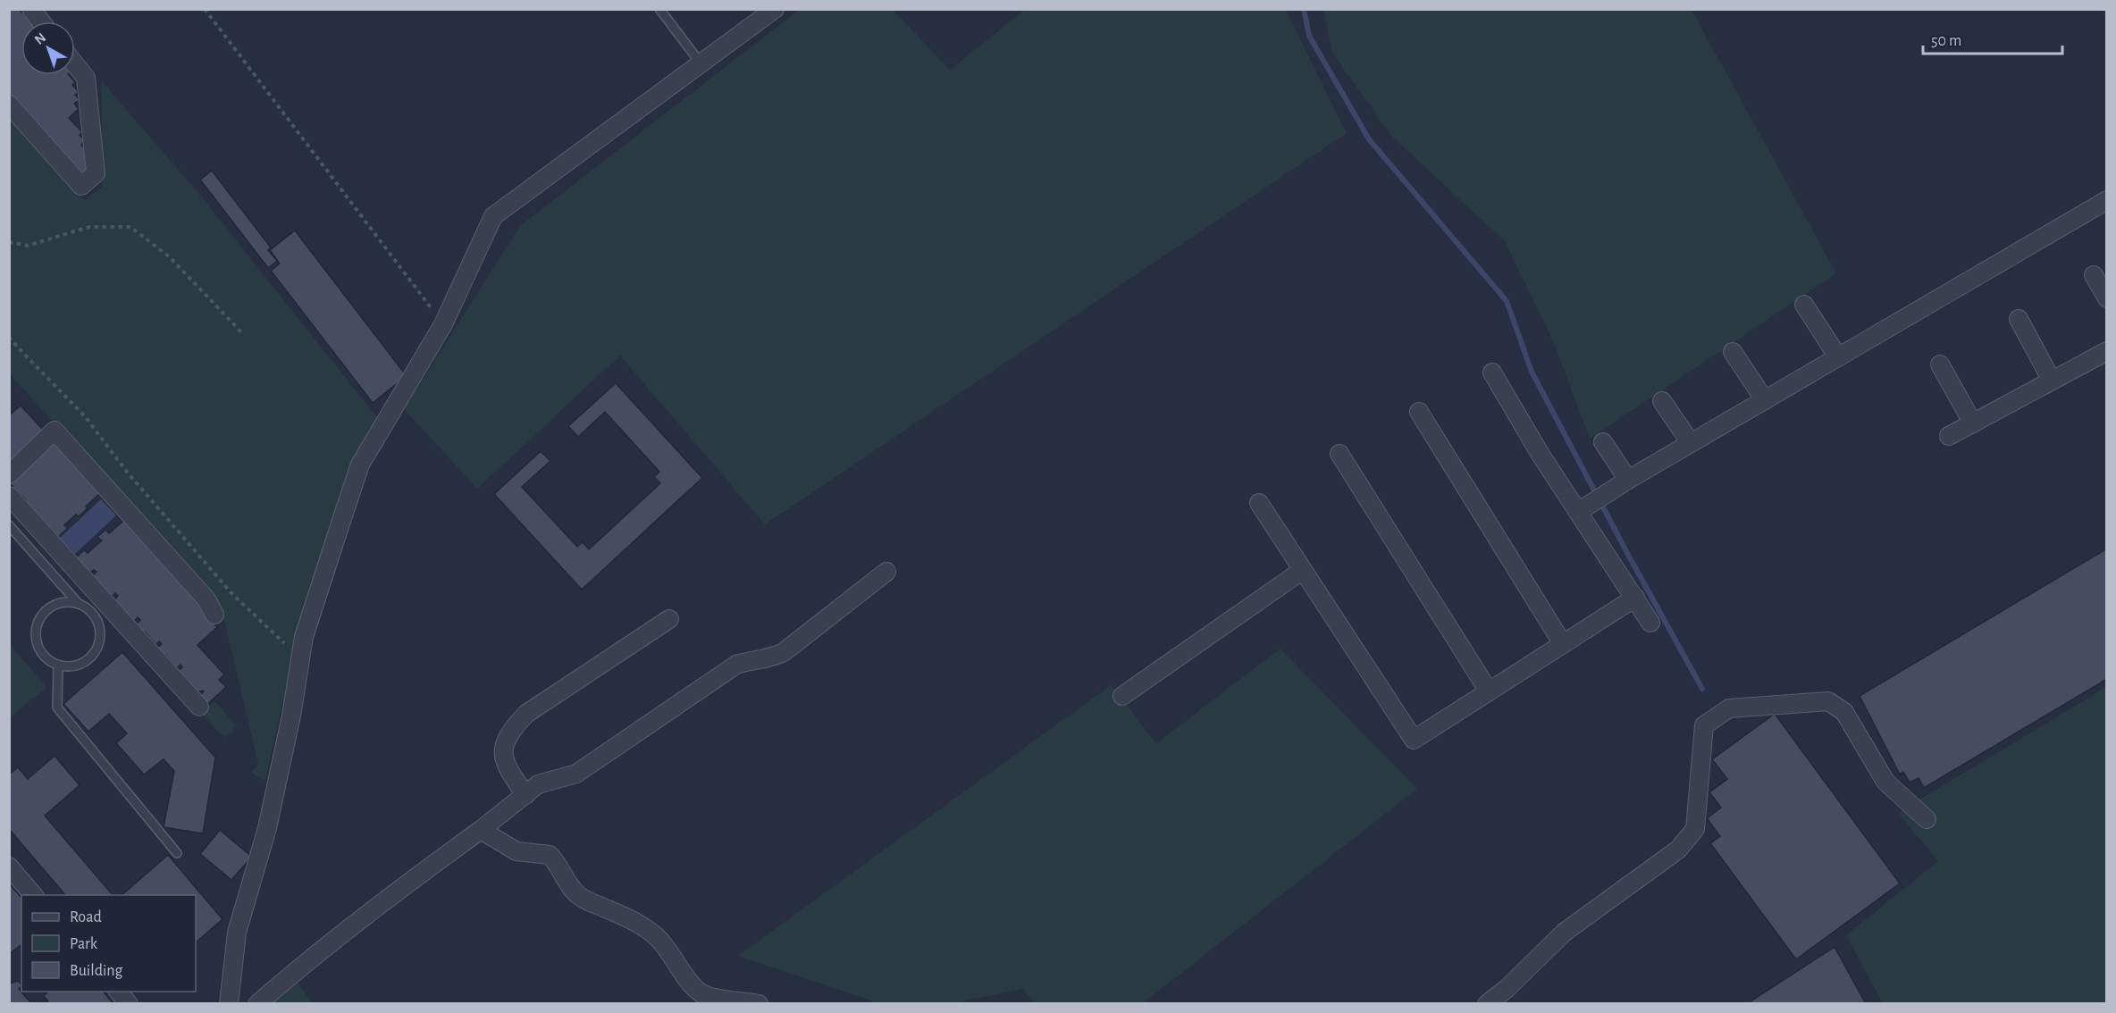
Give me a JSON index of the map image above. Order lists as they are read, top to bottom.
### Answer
{
  "legend": ["Road", "Park", "Building"],
  "scale_bar": "50 m",
  "north": "top left"
}
